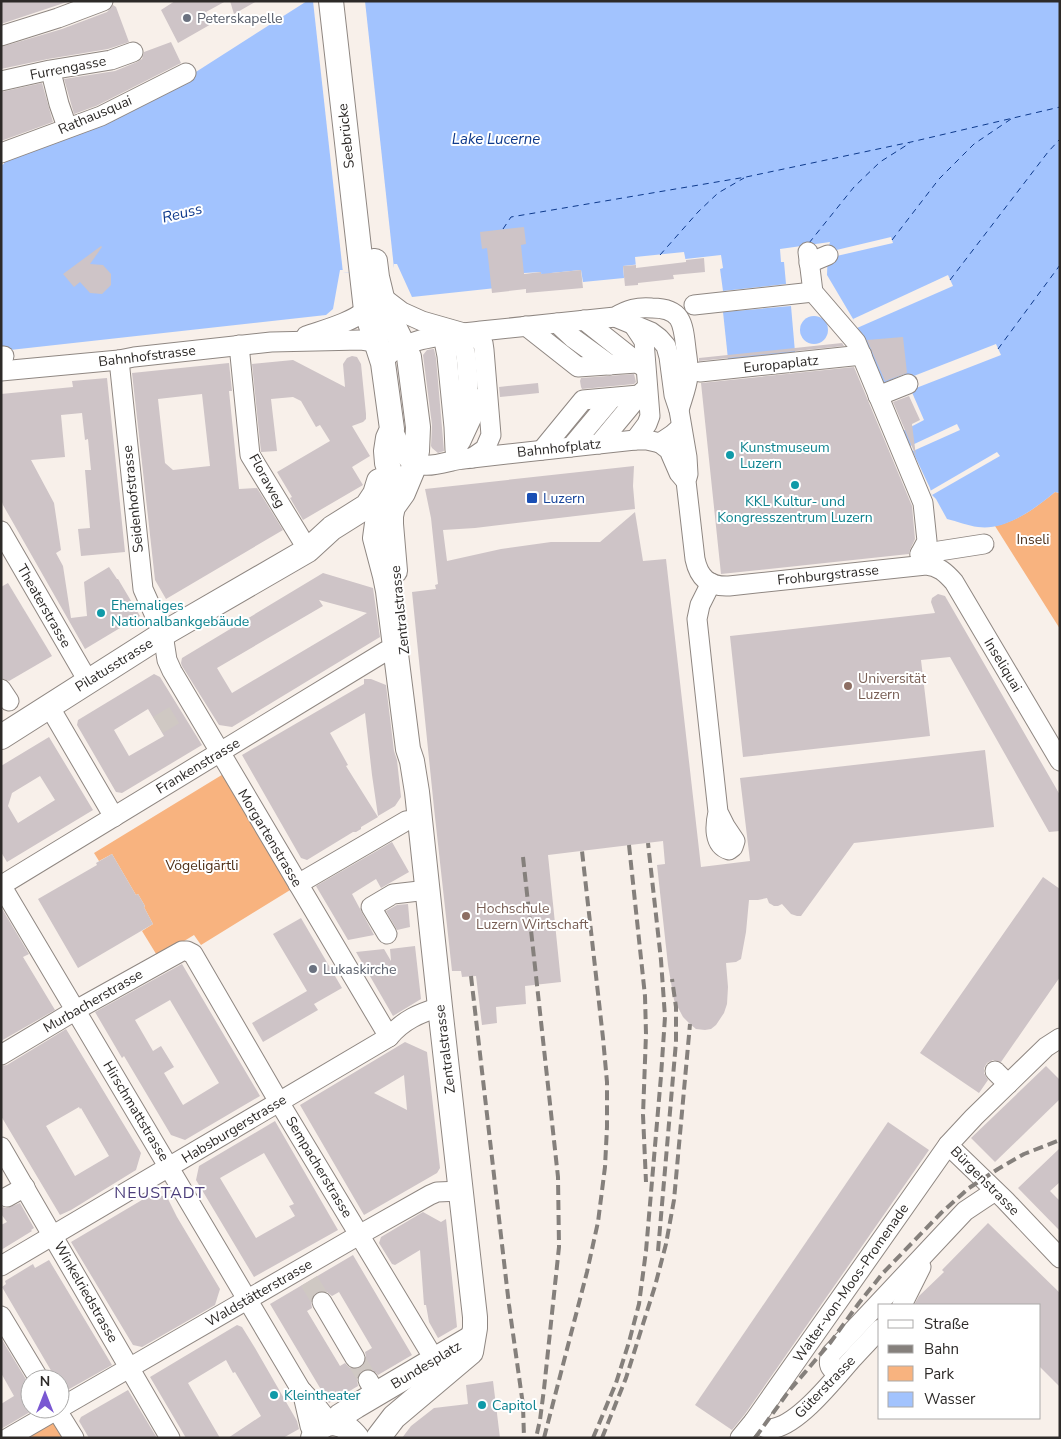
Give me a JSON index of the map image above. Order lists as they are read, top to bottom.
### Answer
{
  "streets": {
    "main road": [
      "Seebrücke",
      "Zentralstrasse",
      "Pilatusstrasse",
      "Bundesplatz"
    ],
    "street": [
      "Furrengasse",
      "Rathausquai",
      "Bahnhofstrasse",
      "Europaplatz",
      "Bahnhofplatz",
      "Floraweg",
      "Seidenhofstrasse",
      "Frohburgstrasse",
      "Theaterstrasse",
      "Inseliquai",
      "Frankenstrasse",
      "Morgartenstrasse",
      "Murbacherstrasse",
      "Hirschmattstrasse",
      "Habsburgerstrasse",
      "Sempacherstrasse",
      "Bürgenstrasse",
      "Walter-von-Moos-Promenade",
      "Winkelriedstrasse",
      "Waldstätterstrasse",
      "Güterstrasse"
    ]
  },
  "crossings": [
    ["Bahnhofstrasse", "Floraweg"],
    ["Bahnhofstrasse", "Seidenhofstrasse"],
    ["Bahnhofplatz", "Zentralstrasse"],
    ["Floraweg", "Pilatusstrasse"],
    ["Seidenhofstrasse", "Pilatusstrasse"],
    ["Seidenhofstrasse", "Morgartenstrasse"],
    ["Frohburgstrasse", "Inseliquai"],
    ["Theaterstrasse", "Pilatusstrasse"],
    ["Zentralstrasse", "Pilatusstrasse"],
    ["Zentralstrasse", "Frankenstrasse"],
    ["Zentralstrasse", "Habsburgerstrasse"],
    ["Zentralstrasse", "Waldstätterstrasse"],
    ["Zentralstrasse", "Bundesplatz"],
    ["Pilatusstrasse", "Morgartenstrasse"],
    ["Frankenstrasse", "Morgartenstrasse"],
    ["Frankenstrasse", "Hirschmattstrasse"],
    ["Morgartenstrasse", "Habsburgerstrasse"],
    ["Murbacherstrasse", "Hirschmattstrasse"],
    ["Murbacherstrasse", "Sempacherstrasse"],
    ["Hirschmattstrasse", "Habsburgerstrasse"],
    ["Hirschmattstrasse", "Waldstätterstrasse"],
    ["Hirschmattstrasse", "Bundesplatz"],
    ["Habsburgerstrasse", "Sempacherstrasse"],
    ["Habsburgerstrasse", "Winkelriedstrasse"],
    ["Sempacherstrasse", "Waldstätterstrasse"],
    ["Sempacherstrasse", "Bundesplatz"],
    ["Bürgenstrasse", "Walter-von-Moos-Promenade"],
    ["Walter-von-Moos-Promenade", "Güterstrasse"],
    ["Winkelriedstrasse", "Waldstätterstrasse"]
  ],
  "districts": ["NEUSTADT"],
  "water": ["Lake Lucerne", "Reuss"],
  "parks": ["Inseli", "Vögeligärtli"],
  "places": {
    "other": [
      "Peterskapelle",
      "Kunstmuseum Luzern",
      "KKL Kultur- und Kongresszentrum Luzern",
      "Ehemaliges Nationalbankgebäude",
      "Universität Luzern",
      "Hochschule Luzern Wirtschaft",
      "Lukaskirche",
      "Kleintheater",
      "Capitol"
    ],
    "transit": ["Luzern"]
  },
  "legend": [
    "Straße",
    "Bahn",
    "Park",
    "Wasser"
  ],
  "north": "top"
}
